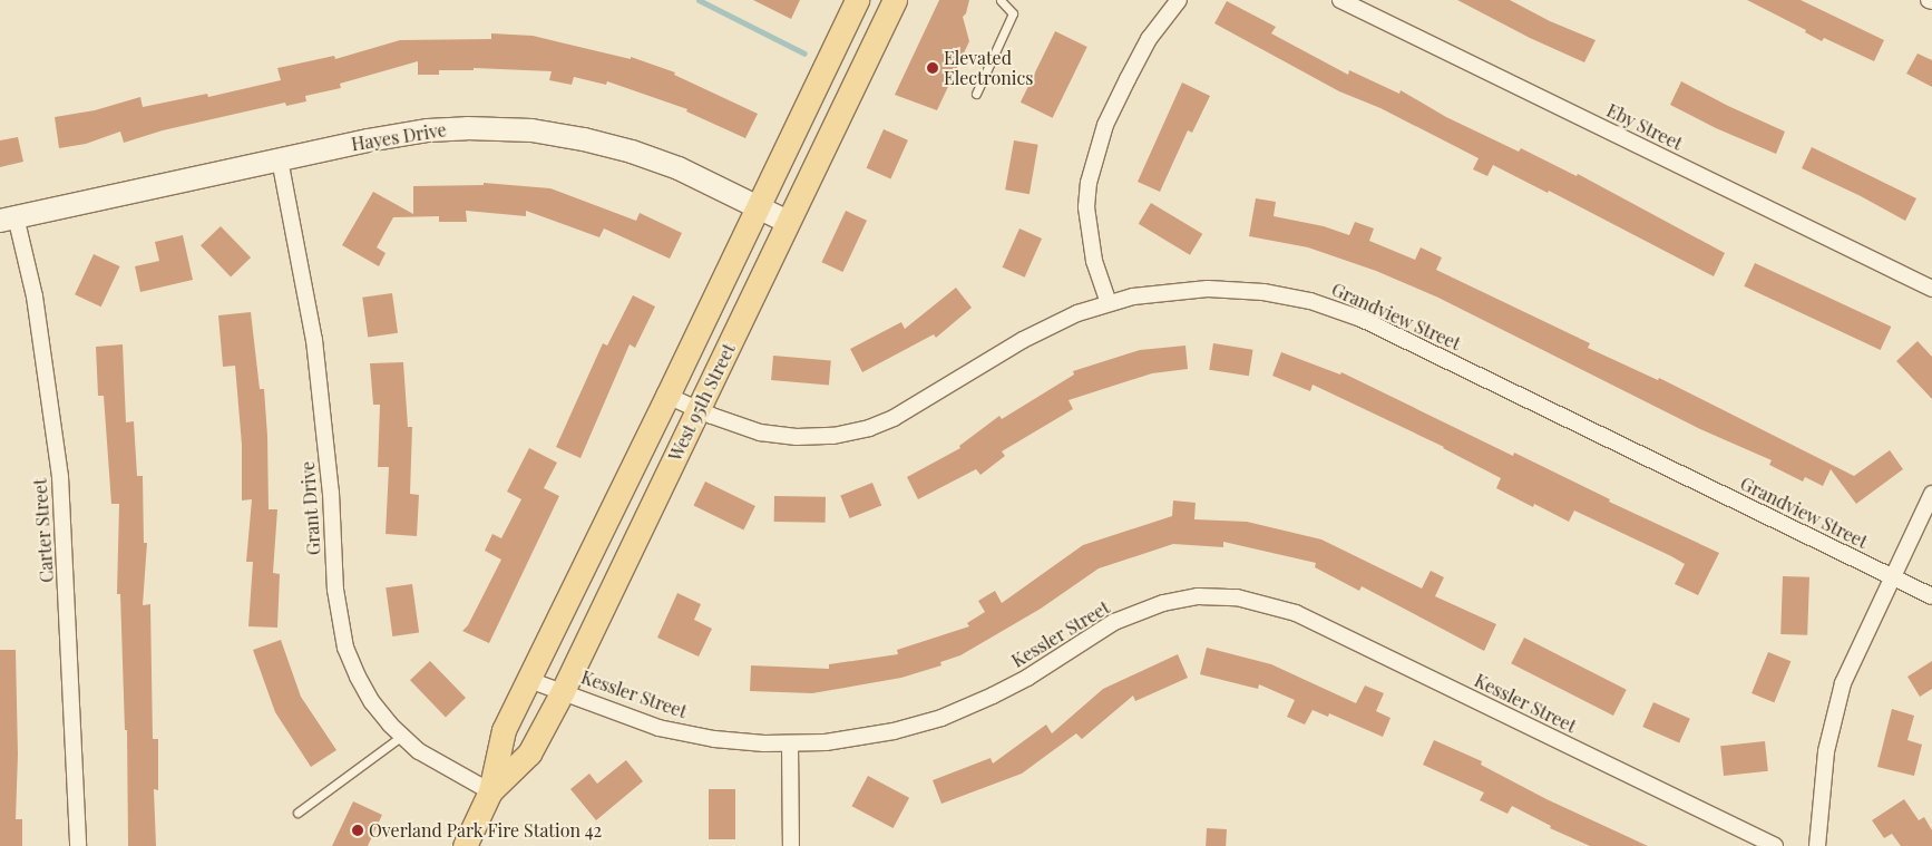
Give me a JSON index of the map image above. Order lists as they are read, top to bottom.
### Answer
{
  "streets": {
    "main road": ["West 95th Street"],
    "street": [
      "Eby Street",
      "Hayes Drive",
      "Grandview Street",
      "Grant Drive",
      "Carter Street",
      "Kessler Street"
    ]
  },
  "crossings": [
    ["Hayes Drive", "West 95th Street"],
    ["Hayes Drive", "Grant Drive"],
    ["Hayes Drive", "Carter Street"],
    ["Grandview Street", "West 95th Street"],
    ["West 95th Street", "Grant Drive"],
    ["West 95th Street", "Kessler Street"]
  ],
  "places": ["Elevated Electronics", "Overland Park Fire Station 42"]
}
